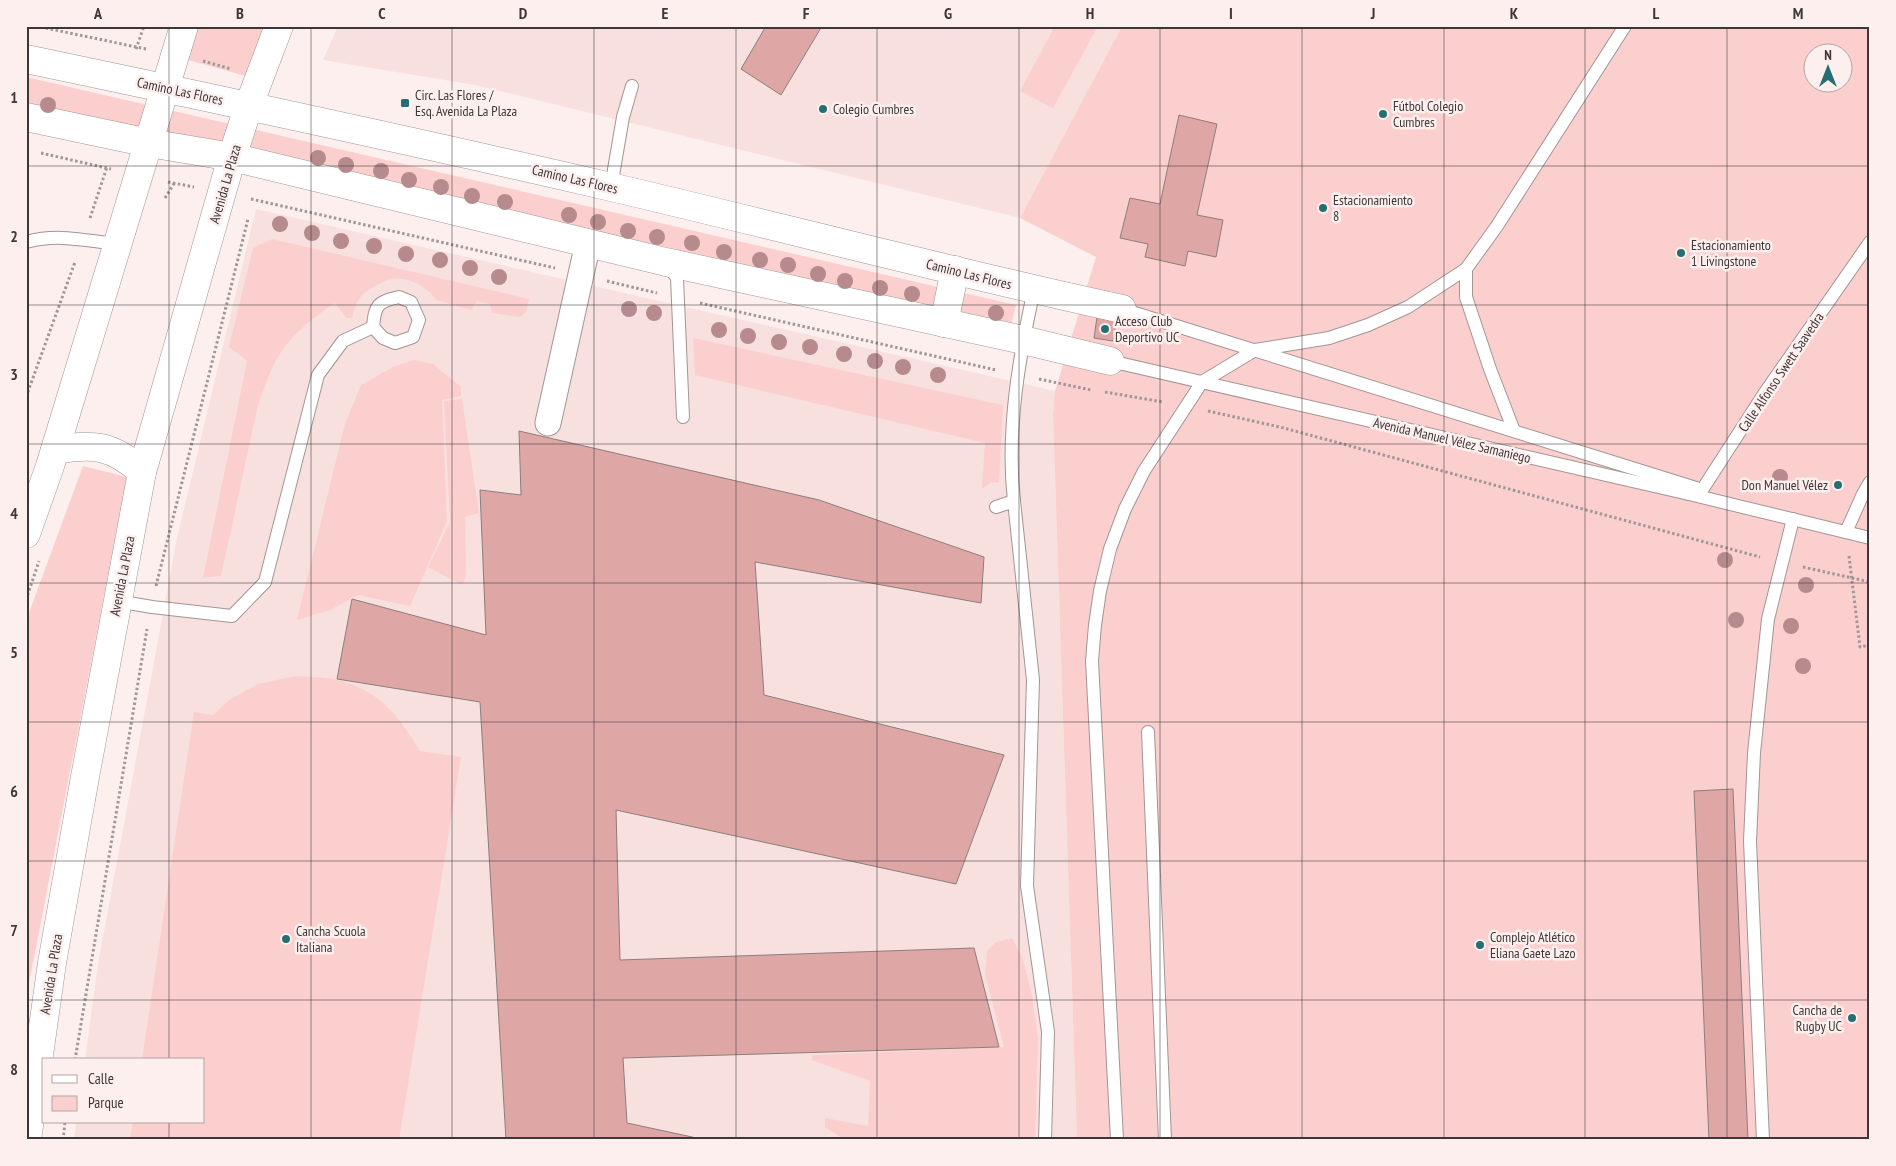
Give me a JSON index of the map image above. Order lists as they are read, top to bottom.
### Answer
{
  "streets": {
    "street": ["Camino Las Flores", "Avenida La Plaza"],
    "lane": ["Calle Alfonso Swett Saavedra", "Avenida Manuel Vélez Samaniego"]
  },
  "crossings": [
    ["Camino Las Flores", "Avenida La Plaza"],
    ["Camino Las Flores", "Avenida Manuel Vélez Samaniego"],
    ["Calle Alfonso Swett Saavedra", "Avenida Manuel Vélez Samaniego"]
  ],
  "places": {
    "transit": ["Circ. Las Flores / Esq. Avenida La Plaza"],
    "other": [
      "Colegio Cumbres",
      "Fútbol Colegio Cumbres",
      "Estacionamiento 8",
      "Estacionamiento 1 Livingstone",
      "Acceso Club Deportivo UC",
      "Don Manuel Vélez",
      "Cancha Scuola Italiana",
      "Complejo Atlético Eliana Gaete Lazo",
      "Cancha de Rugby UC"
    ]
  },
  "legend": ["Calle", "Parque"],
  "north": "top",
  "grid": {
    "columns": [
      "A",
      "B",
      "C",
      "D",
      "E",
      "F",
      "G",
      "H",
      "I",
      "J",
      "K",
      "L",
      "M"
    ],
    "rows": [
      "1",
      "2",
      "3",
      "4",
      "5",
      "6",
      "7",
      "8"
    ]
  }
}
